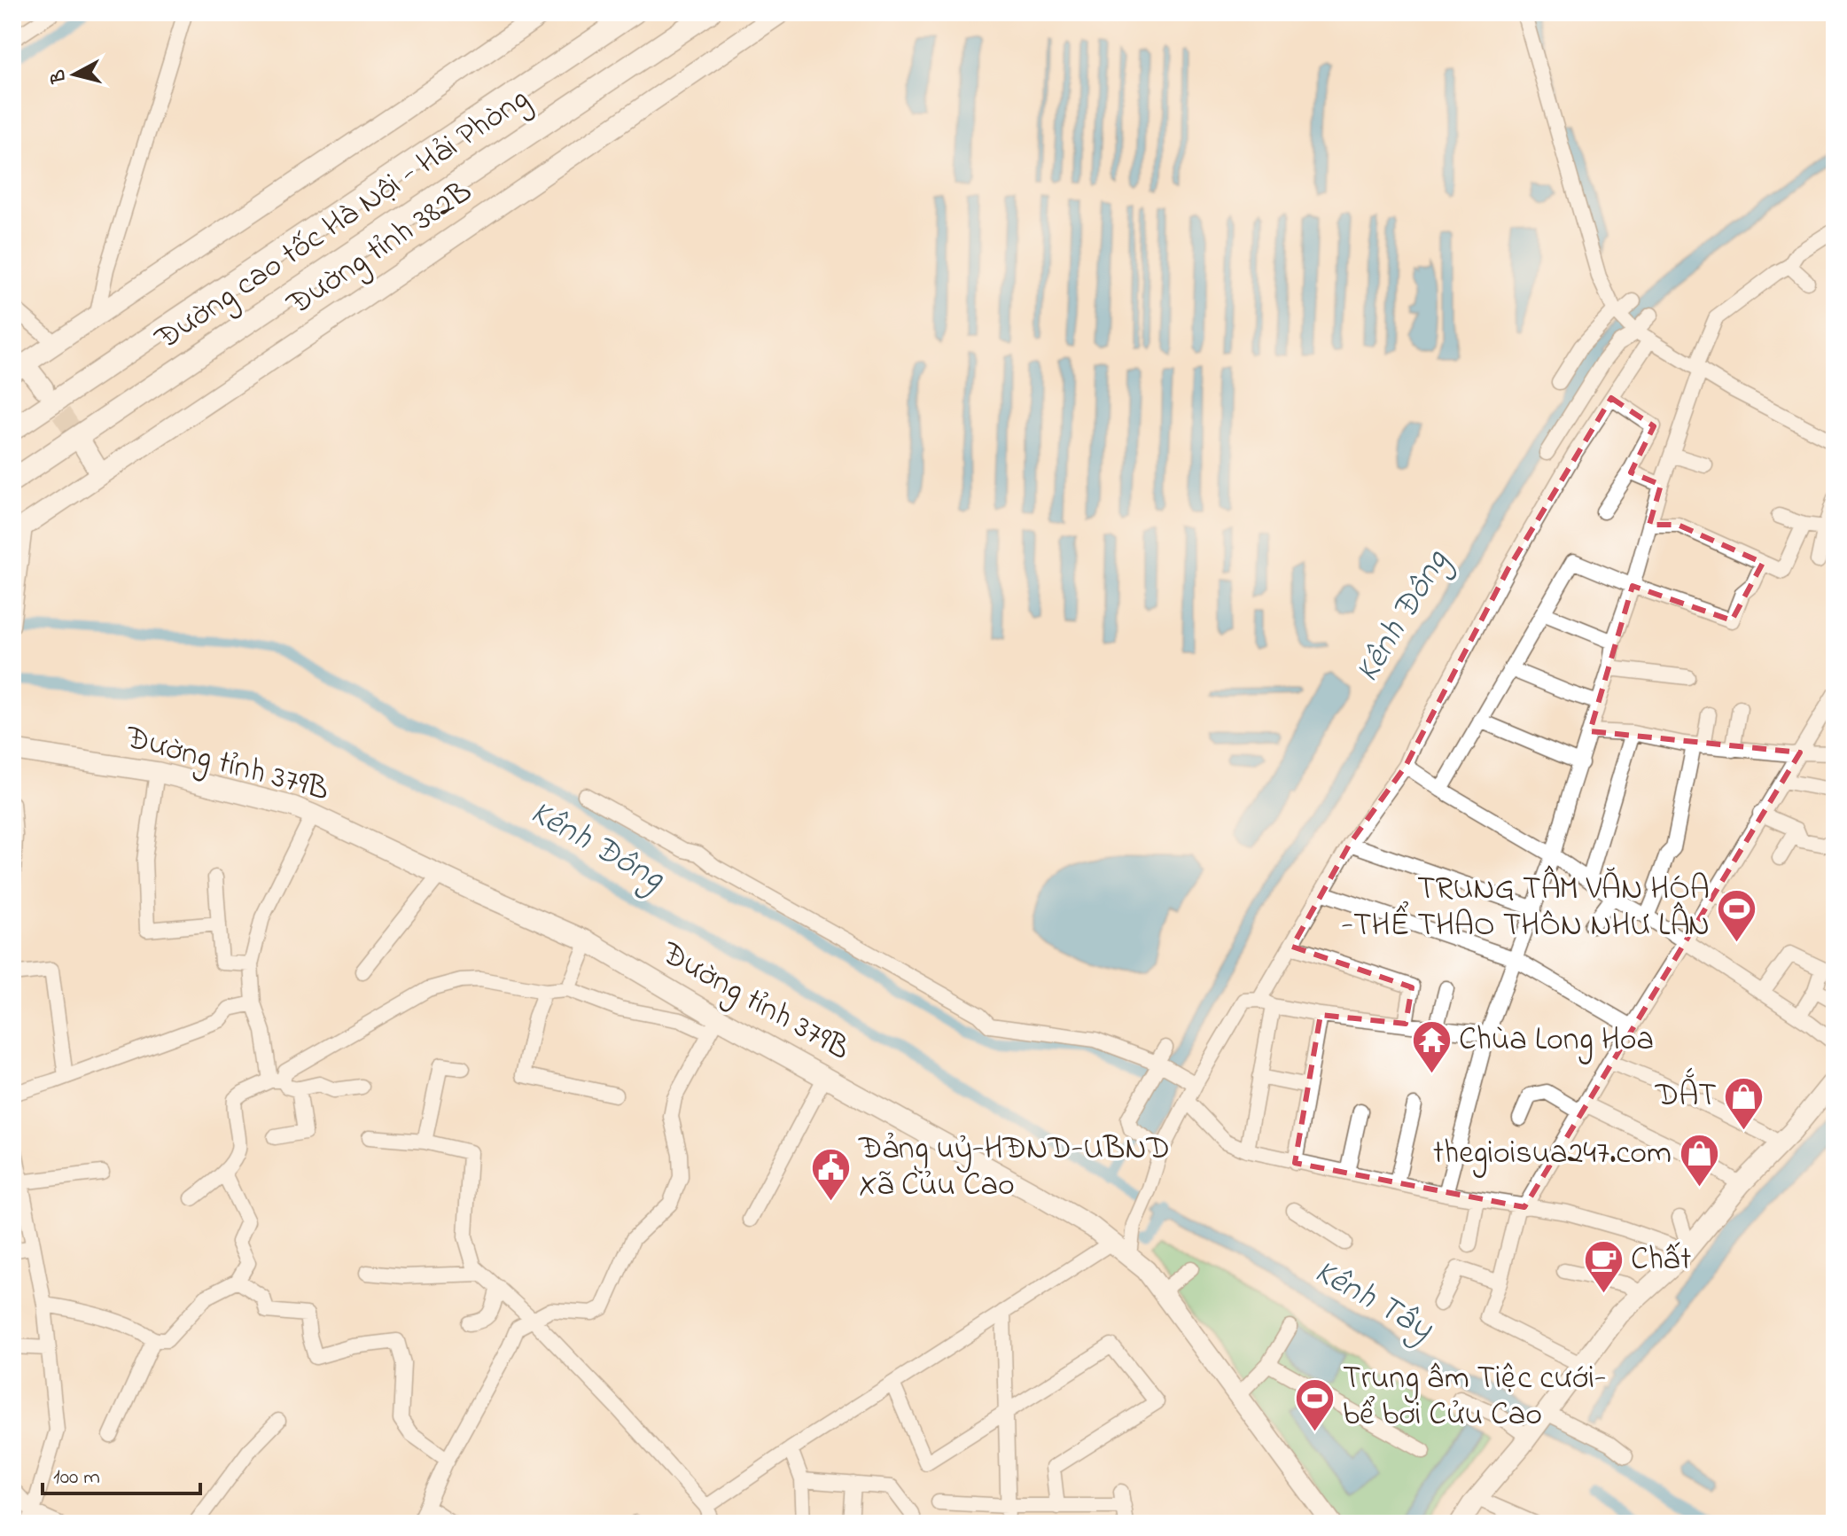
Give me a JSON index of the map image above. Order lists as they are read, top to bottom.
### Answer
{
  "streets": {
    "highway": ["Đường cao tốc Hà Nội - Hải Phòng"],
    "main road": ["Đường tỉnh 382B", "Đường tỉnh 379B"]
  },
  "water": ["Kênh Đông", "Kênh Tây"],
  "places": {
    "sports": ["TRUNG TÂM VĂN HÓA -THỂ THAO THÔN NHƯ LÂN", "Trung âm Tiệc cưới- bể bơi Cửu Cao"],
    "temple": ["Chùa Long Hoa"],
    "shop": ["DẮT", "thegioisua247.com"],
    "public building": ["Đảng uỷ-HĐND-UBND Xã Củu Cao"],
    "cafe": ["Chất"]
  },
  "scale_bar": "100 m",
  "north": "left"
}
